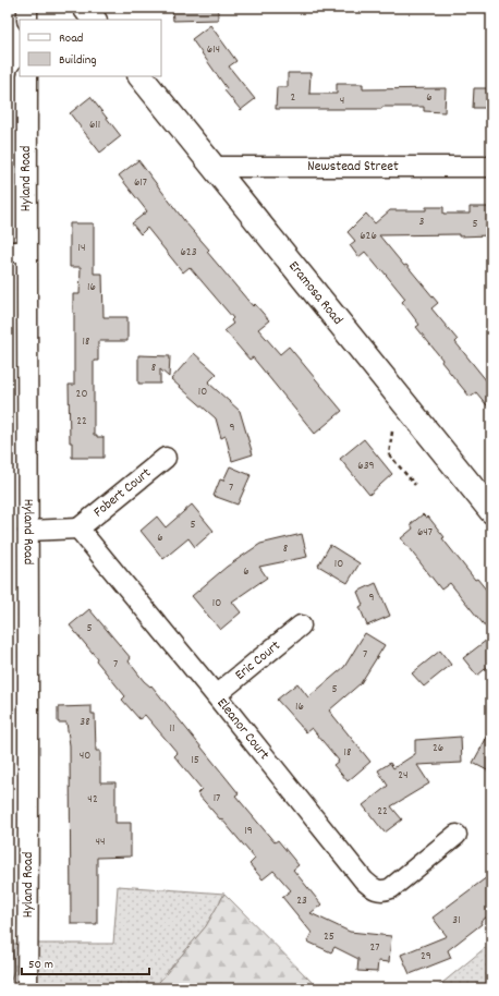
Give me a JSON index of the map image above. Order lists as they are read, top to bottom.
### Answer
{
  "streets": {
    "main road": ["Eramosa Road"],
    "street": [
      "Newstead Street",
      "Hyland Road",
      "Fobert Court",
      "Eric Court",
      "Eleanor Court"
    ]
  },
  "crossings": [
    ["Newstead Street", "Eramosa Road"],
    ["Fobert Court", "Eleanor Court"],
    ["Eric Court", "Eleanor Court"]
  ],
  "house_numbers": [
    "614",
    "2",
    "6",
    "4",
    "611",
    "617",
    "3",
    "5",
    "626",
    "14",
    "623",
    "16",
    "18",
    "8",
    "10",
    "20",
    "22",
    "9",
    "639",
    "7",
    "5",
    "647",
    "6",
    "8",
    "10",
    "6",
    "9",
    "10",
    "5",
    "7",
    "7",
    "5",
    "16",
    "38",
    "11",
    "26",
    "18",
    "40",
    "15",
    "24",
    "17",
    "42",
    "22",
    "19",
    "44",
    "23",
    "31",
    "25",
    "27",
    "29"
  ],
  "legend": ["Road", "Building"],
  "scale_bar": "50 m"
}
